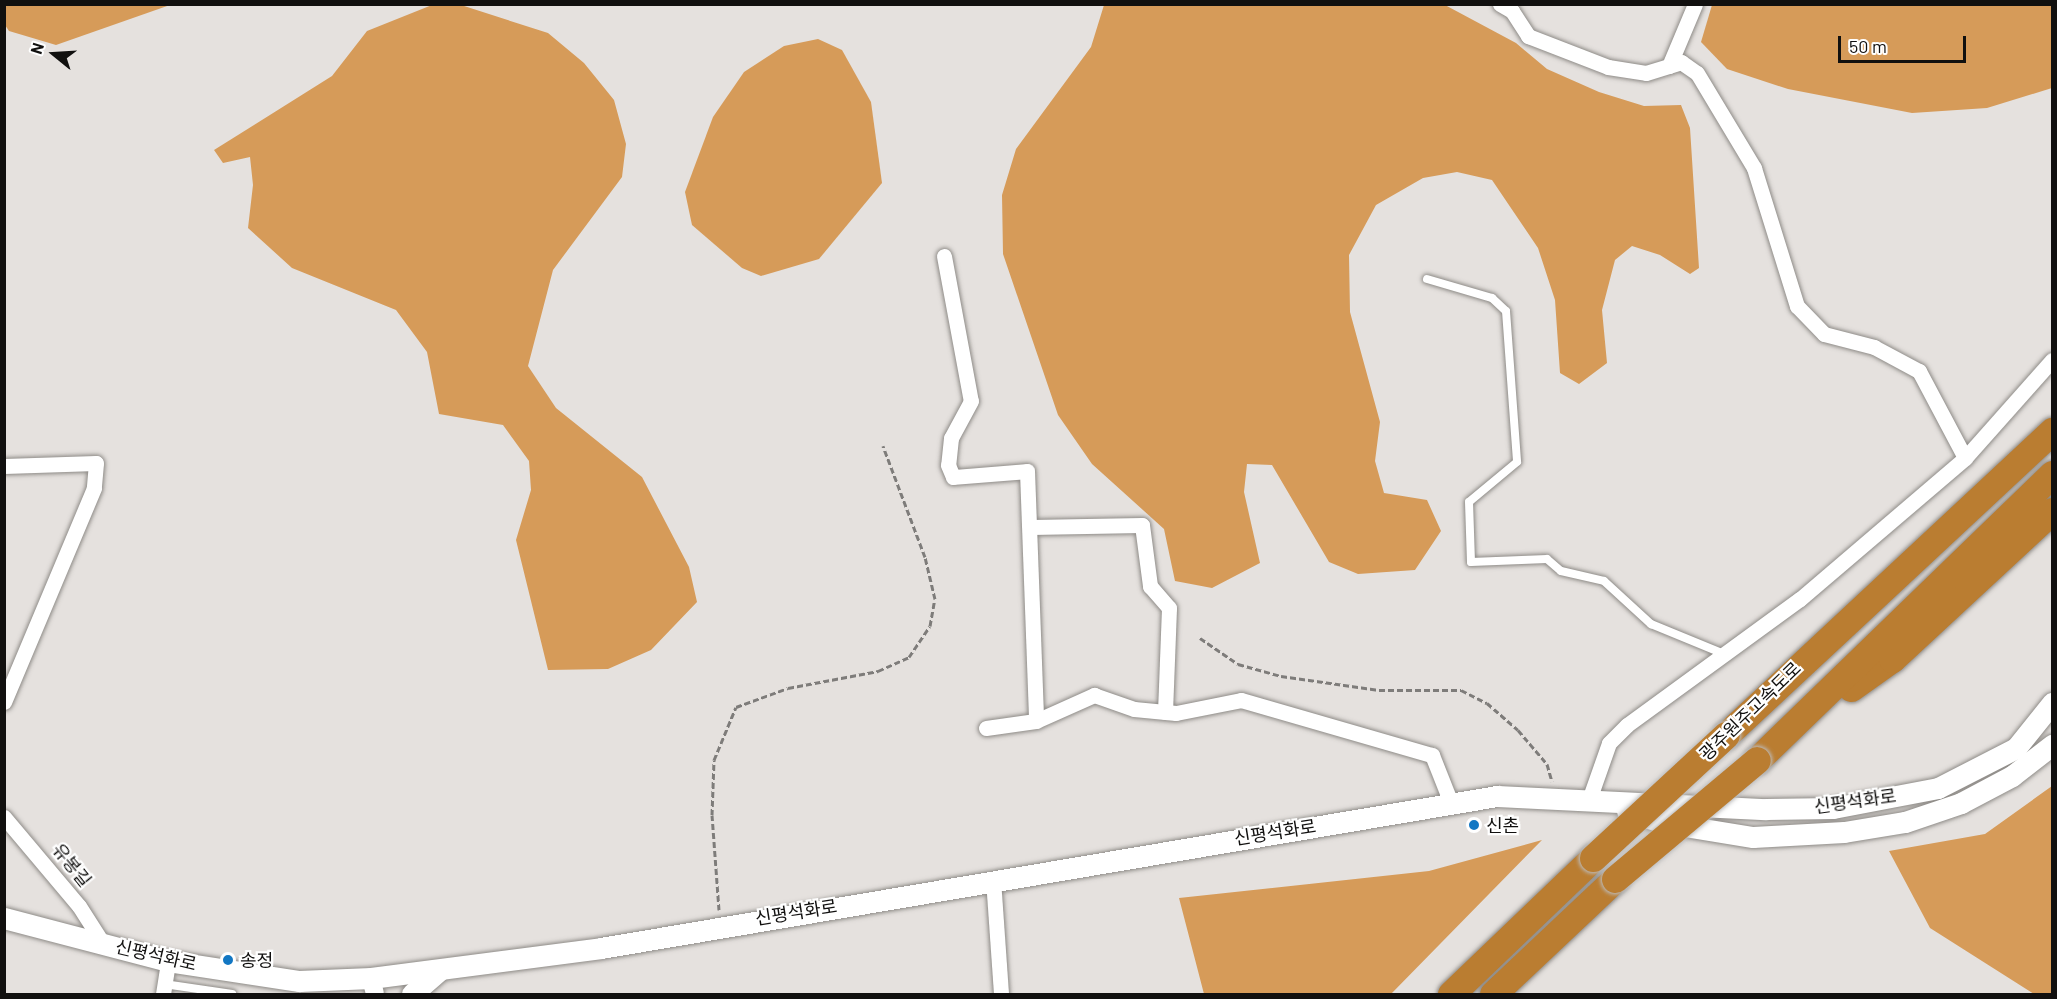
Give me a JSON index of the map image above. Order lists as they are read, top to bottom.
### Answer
{
  "streets": {
    "highway": ["광주원주고속도로"],
    "main road": ["신평석화로"],
    "street": ["유봉길"]
  },
  "crossings": [
    ["신평석화로", "유봉길"]
  ],
  "places": ["신촌", "송정"],
  "scale_bar": "50 m",
  "north": "left"
}
